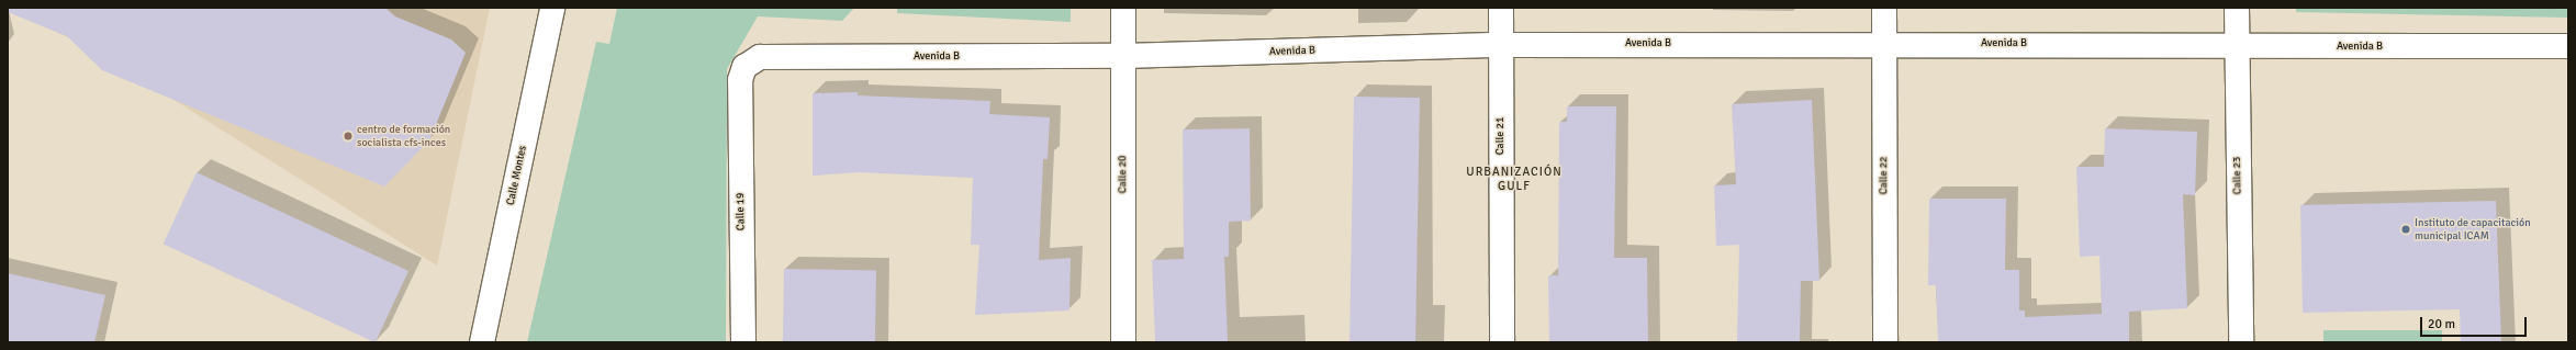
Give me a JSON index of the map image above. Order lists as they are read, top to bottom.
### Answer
{
  "streets": {
    "street": [
      "Avenida B",
      "Calle 21",
      "Calle 20",
      "Calle Montes",
      "Calle 22",
      "Calle 23",
      "Calle 19"
    ]
  },
  "crossings": [
    ["Avenida B", "Calle 21"],
    ["Avenida B", "Calle 20"],
    ["Avenida B", "Calle 22"],
    ["Avenida B", "Calle 23"],
    ["Avenida B", "Calle 19"]
  ],
  "districts": ["URBANIZACIÓN GULF"],
  "places": ["centro de formación socialista cfs-inces", "Instituto de capacitación municipal ICAM"],
  "scale_bar": "20 m"
}
